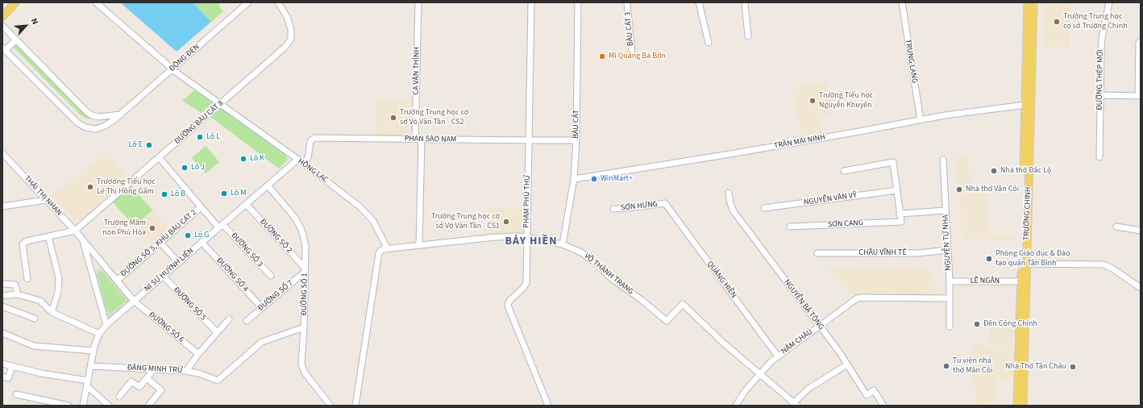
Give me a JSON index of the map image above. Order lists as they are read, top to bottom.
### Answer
{
  "streets": {
    "main road": ["TRƯỜNG CHINH"],
    "street": [
      "BÀU CÁT 3",
      "ĐỒNG ĐEN",
      "TRUNG LANG",
      "CA VĂN THỈNH",
      "ĐƯỜNG THÉP MỚI",
      "ĐƯỜNG BÀU CÁT 8",
      "BÀU CÁT",
      "PHAN SÀO NAM",
      "TRẦN MAI NINH",
      "HỒNG LẠC",
      "THÁI THỊ NHẠN",
      "NGUYỄN VĂN VỸ",
      "PHẠM PHÚ THỨ",
      "SƠN HƯNG",
      "SƠN CANG",
      "ĐƯỜNG SỐ 2",
      "NGUYỄN TỬ NHA",
      "ĐƯỜNG SỐ 5, KHU BÀU CÁT 2",
      "ĐƯỜNG SỐ 3",
      "CHÂU VĨNH TẾ",
      "NI SƯ HUỲNH LIÊN",
      "VÕ THÀNH TRANG",
      "ĐƯỜNG SỐ 4",
      "QUẢNG HIỀN",
      "LÊ NGÂN",
      "ĐƯỜNG SỐ 1",
      "ĐƯỜNG SỐ 7",
      "ĐƯỜNG SỐ 5",
      "NGUYỄN BÁ TÒNG",
      "ĐƯỜNG SỐ 6",
      "NĂM CHÂU",
      "ĐẶNG MINH TRỨ"
    ]
  },
  "crossings": [
    ["ĐỒNG ĐEN", "HỒNG LẠC"],
    ["TRUNG LANG", "TRẦN MAI NINH"],
    ["CA VĂN THỈNH", "PHAN SÀO NAM"],
    ["CA VĂN THỈNH", "VÕ THÀNH TRANG"],
    ["ĐƯỜNG BÀU CÁT 8", "HỒNG LẠC"],
    ["ĐƯỜNG BÀU CÁT 8", "THÁI THỊ NHẠN"],
    ["ĐƯỜNG BÀU CÁT 8", "ĐƯỜNG SỐ 3"],
    ["BÀU CÁT", "PHAN SÀO NAM"],
    ["BÀU CÁT", "TRẦN MAI NINH"],
    ["BÀU CÁT", "VÕ THÀNH TRANG"],
    ["PHAN SÀO NAM", "HỒNG LẠC"],
    ["PHAN SÀO NAM", "PHẠM PHÚ THỨ"],
    ["TRẦN MAI NINH", "TRƯỜNG CHINH"],
    ["HỒNG LẠC", "NI SƯ HUỲNH LIÊN"],
    ["HỒNG LẠC", "VÕ THÀNH TRANG"],
    ["THÁI THỊ NHẠN", "ĐƯỜNG SỐ 5, KHU BÀU CÁT 2"],
    ["THÁI THỊ NHẠN", "NI SƯ HUỲNH LIÊN"],
    ["THÁI THỊ NHẠN", "ĐƯỜNG SỐ 6"],
    ["PHẠM PHÚ THỨ", "VÕ THÀNH TRANG"],
    ["SƠN HƯNG", "QUẢNG HIỀN"],
    ["TRƯỜNG CHINH", "LÊ NGÂN"],
    ["ĐƯỜNG SỐ 2", "NI SƯ HUỲNH LIÊN"],
    ["ĐƯỜNG SỐ 2", "ĐƯỜNG SỐ 1"],
    ["ĐƯỜNG SỐ 2", "ĐƯỜNG SỐ 7"],
    ["NGUYỄN TỬ NHA", "CHÂU VĨNH TẾ"],
    ["NGUYỄN TỬ NHA", "LÊ NGÂN"],
    ["NGUYỄN TỬ NHA", "NĂM CHÂU"],
    ["ĐƯỜNG SỐ 5, KHU BÀU CÁT 2", "ĐƯỜNG SỐ 3"],
    ["ĐƯỜNG SỐ 3", "NI SƯ HUỲNH LIÊN"],
    ["NI SƯ HUỲNH LIÊN", "ĐƯỜNG SỐ 4"],
    ["NI SƯ HUỲNH LIÊN", "ĐƯỜNG SỐ 1"],
    ["NI SƯ HUỲNH LIÊN", "ĐƯỜNG SỐ 5"],
    ["NI SƯ HUỲNH LIÊN", "ĐƯỜNG SỐ 6"],
    ["NI SƯ HUỲNH LIÊN", "ĐẶNG MINH TRỨ"],
    ["VÕ THÀNH TRANG", "NĂM CHÂU"],
    ["ĐƯỜNG SỐ 4", "ĐƯỜNG SỐ 7"],
    ["QUẢNG HIỀN", "NĂM CHÂU"],
    ["ĐƯỜNG SỐ 1", "ĐƯỜNG SỐ 7"],
    ["ĐƯỜNG SỐ 1", "ĐẶNG MINH TRỨ"],
    ["NGUYỄN BÁ TÒNG", "NĂM CHÂU"]
  ],
  "districts": ["BẢY HIỀN"],
  "places": [
    "Trường Trung học cơ sở Trường Chinh",
    "Mì Quảng Bà Bốn",
    "Trường Tiểu học Nguyễn Khuyến",
    "Trường Trung học cơ sở Võ Văn Tần - CS2",
    "Lô L",
    "Lô E",
    "Lô K",
    "Lô J",
    "Nhà thờ Đắc Lộ",
    "WinMart+",
    "Trươờng Tiểu học Lê Thị Hồng Gấm",
    "Nhà thờ Văn Côi",
    "Lô M",
    "Lô B",
    "Trường Trung học cơ sở Võ Văn Tần - CS1",
    "Trường Mầm non Phú Hòa",
    "Lô G",
    "Phòng Giáo dục & Đào tạo quận Tân Bình",
    "Đền Công Chính",
    "Tu viện nhà thờ Mân Côi",
    "Nhà Thờ Tân Châu"
  ],
  "north": "top right"
}
